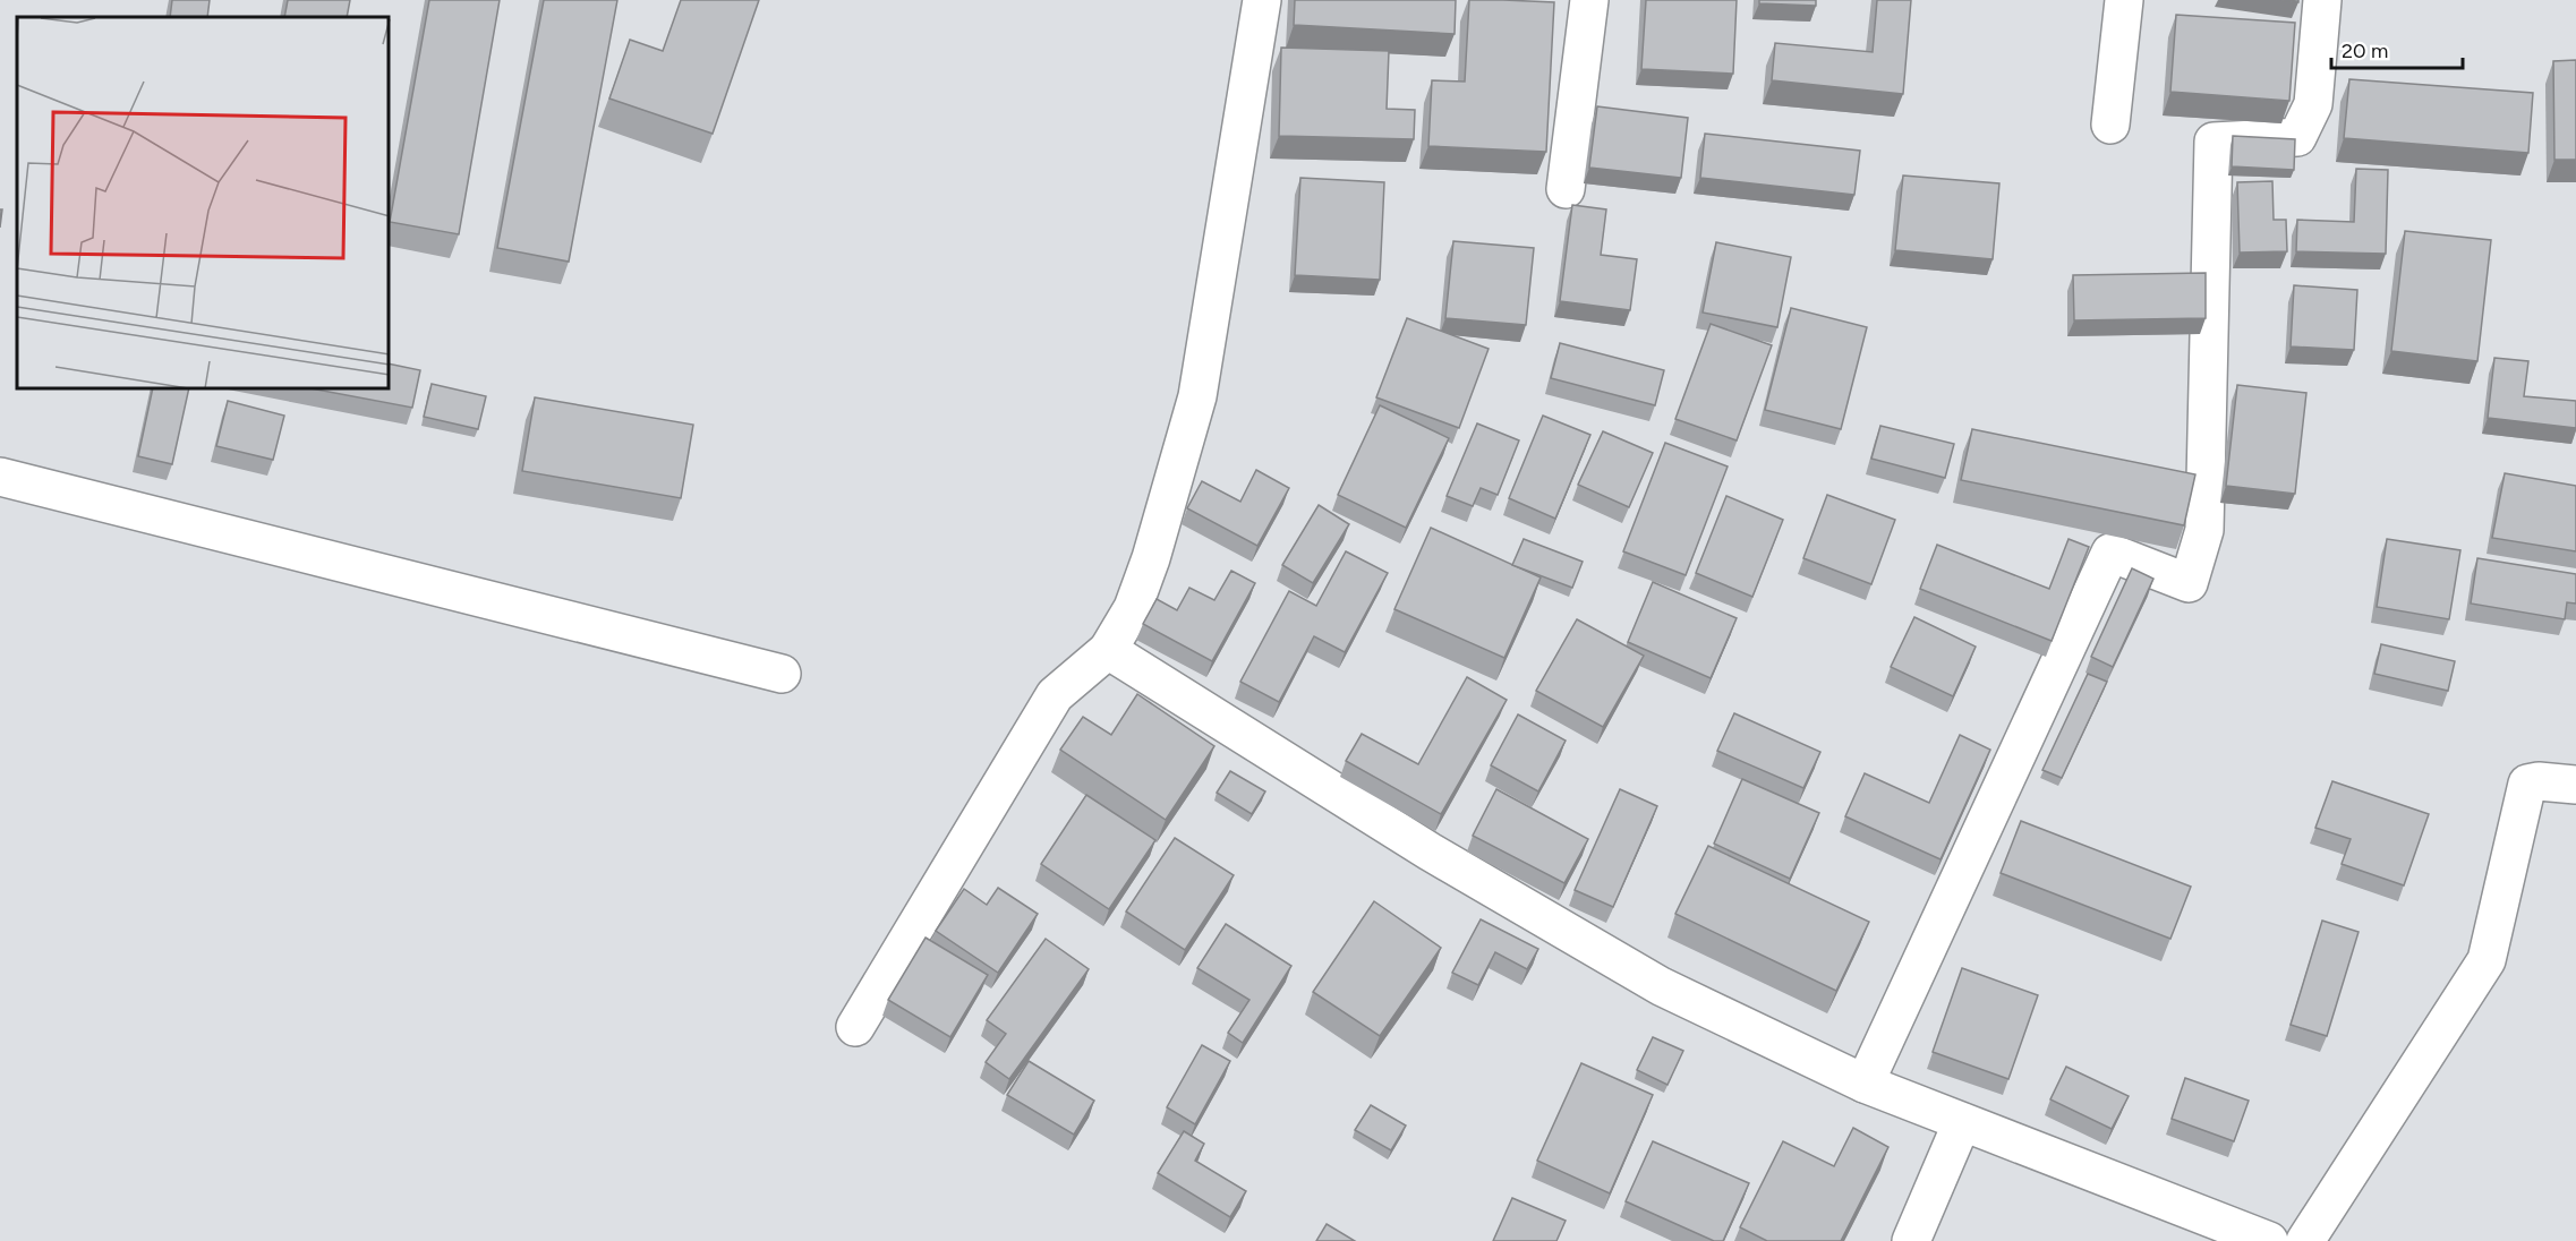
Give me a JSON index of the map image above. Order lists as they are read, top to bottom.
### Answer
{
  "scale_bar": "20 m"
}
